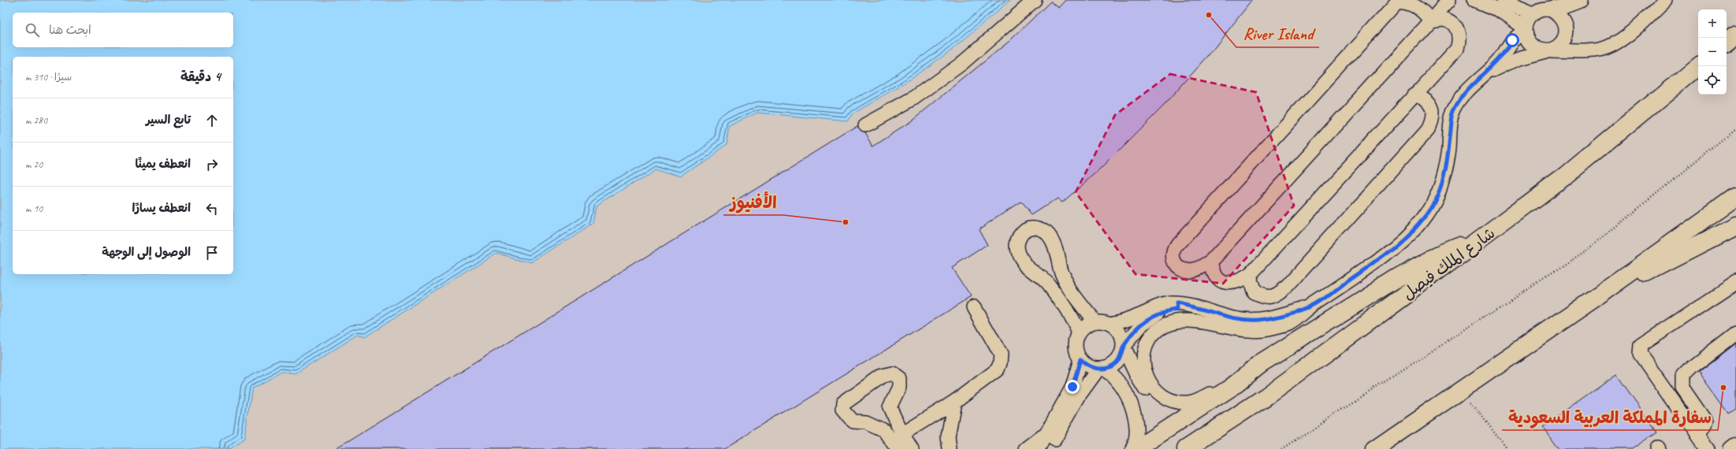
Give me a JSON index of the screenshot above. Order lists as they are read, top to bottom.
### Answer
{
  "streets": {
    "highway": ["شارع الملك فيصل"]
  },
  "places": ["River Island", "الأفنيوز", "سفارة المملكة العربية السعودية"],
  "page": {
    "map_buttons": ["+", "−"],
    "search": "ابحث هنا",
    "heading": ["4 دقيقة", "سيرًا · 310 m"],
    "list": [
      ["تابع السير", "280 m"],
      ["انعطف يمينًا", "20 m"],
      ["انعطف يسارًا", "10 m"],
      "الوصول إلى الوجهة"
    ]
  }
}
